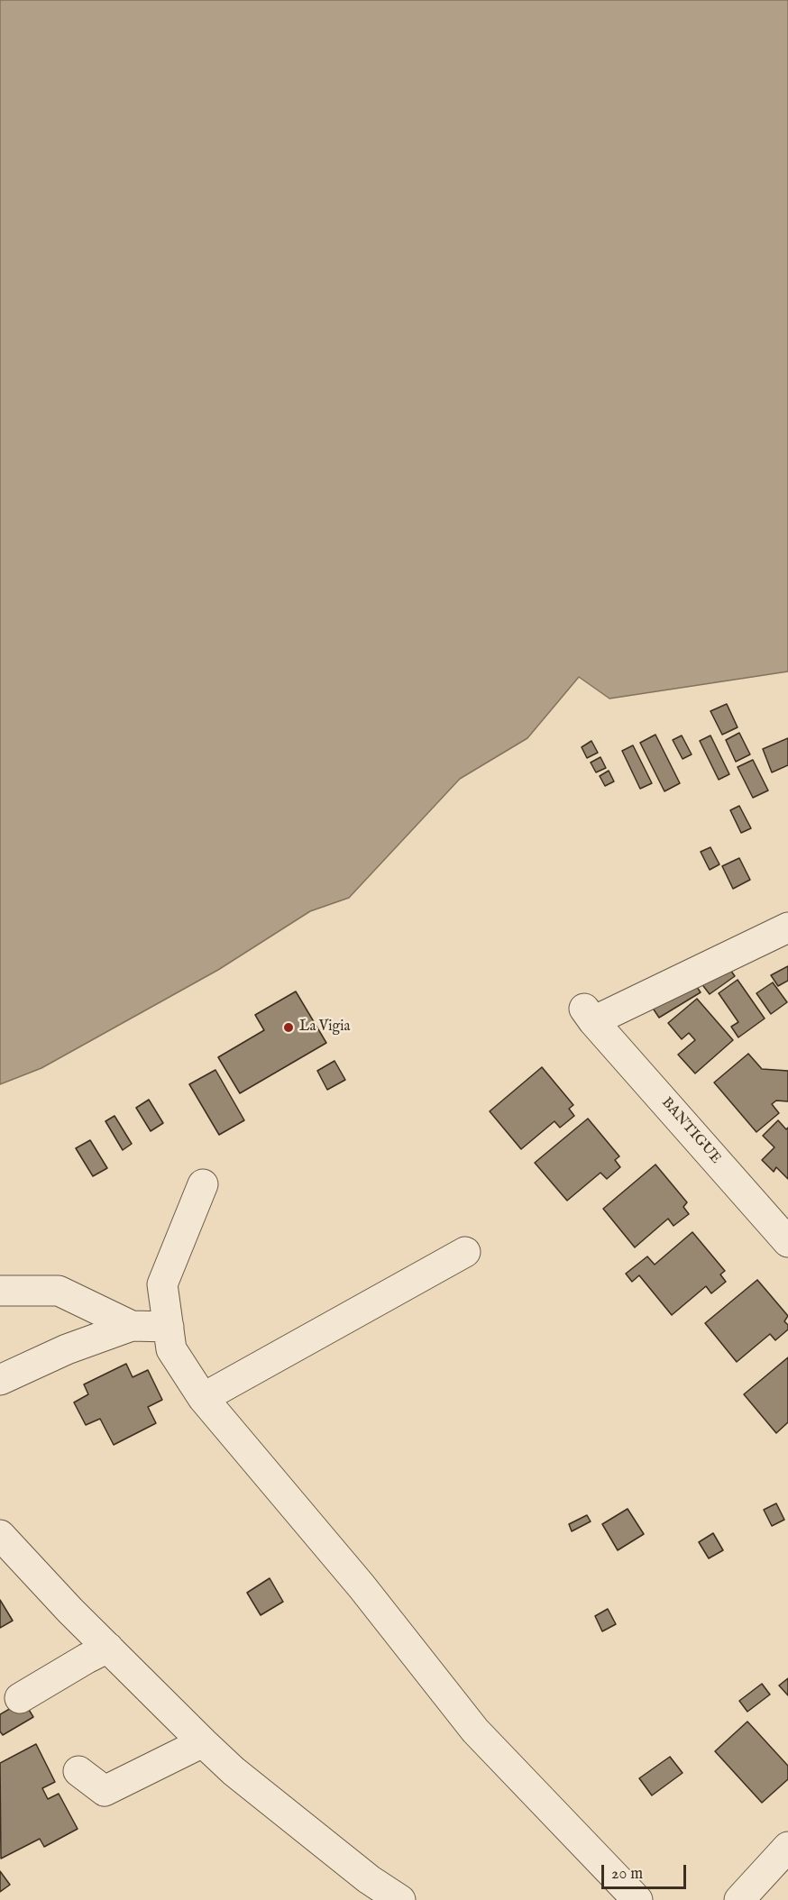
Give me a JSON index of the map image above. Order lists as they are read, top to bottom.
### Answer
{
  "streets": {
    "street": ["BANTIGUE"]
  },
  "places": ["La Vigia"],
  "scale_bar": "20 m"
}
